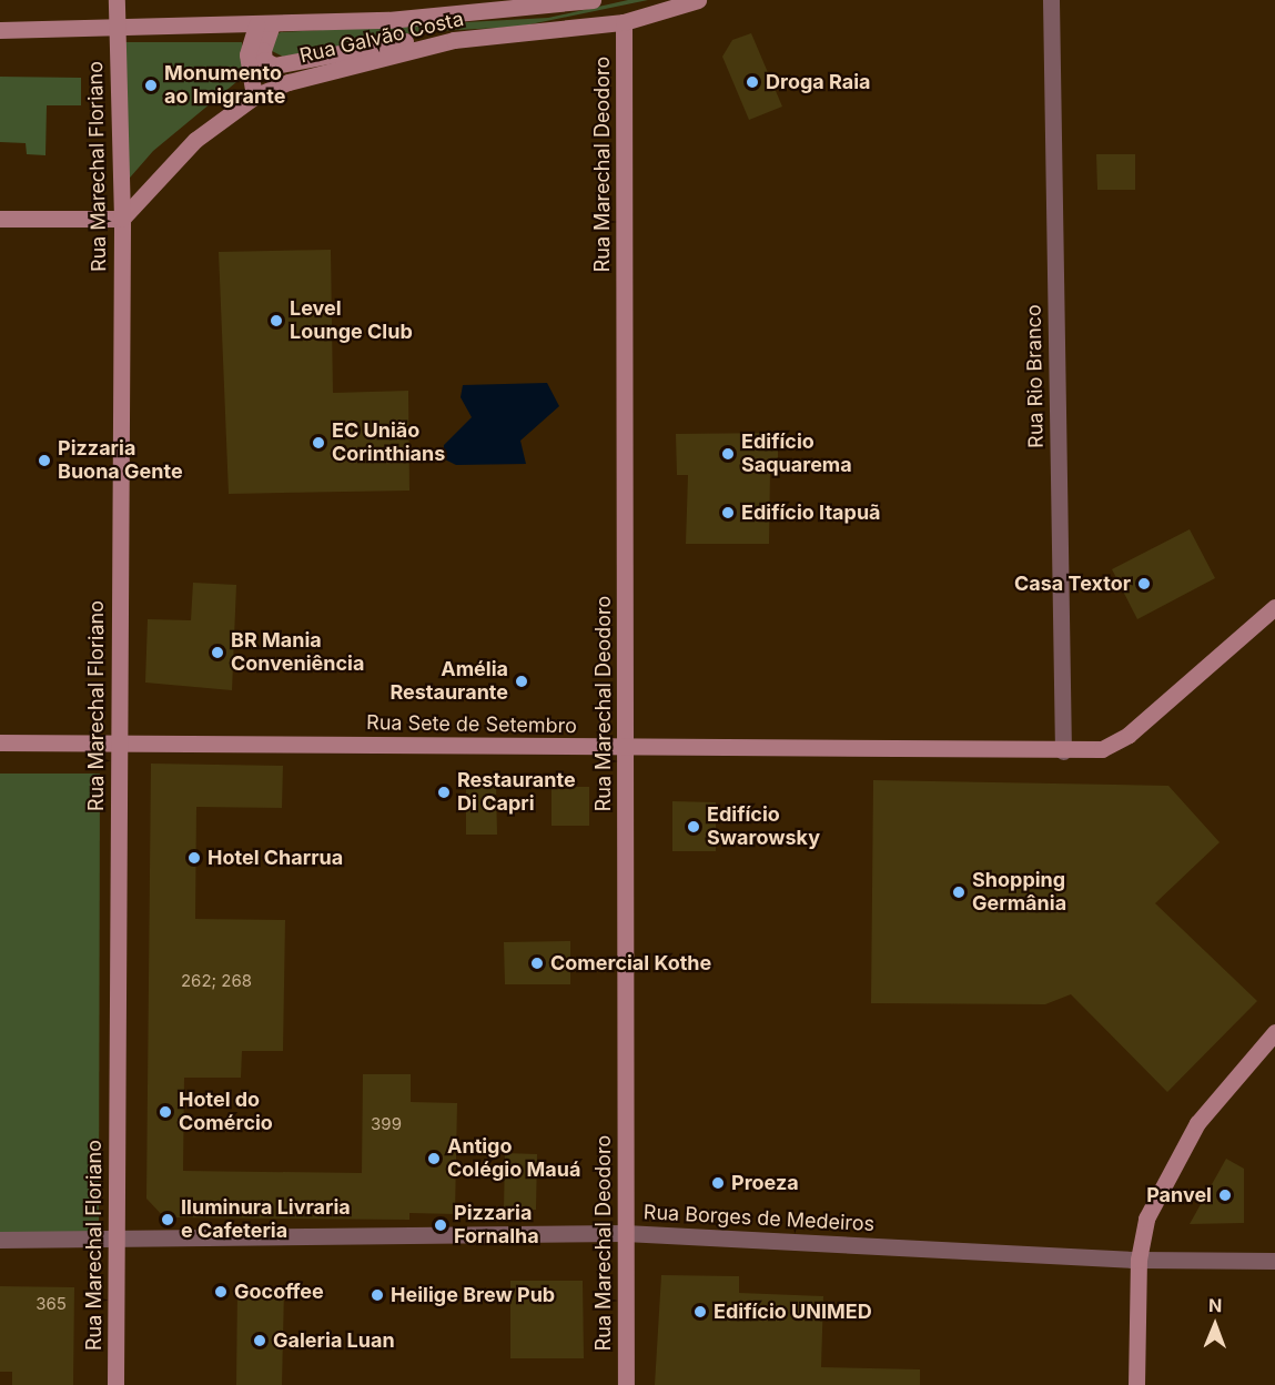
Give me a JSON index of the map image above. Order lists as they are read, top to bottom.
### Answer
{
  "streets": {
    "street": [
      "Rua Galvão Costa",
      "Rua Marechal Deodoro",
      "Rua Marechal Floriano",
      "Rua Rio Branco",
      "Rua Sete de Setembro",
      "Rua Borges de Medeiros"
    ]
  },
  "crossings": [
    ["Rua Galvão Costa", "Rua Marechal Deodoro"],
    ["Rua Galvão Costa", "Rua Marechal Floriano"],
    ["Rua Marechal Deodoro", "Rua Sete de Setembro"],
    ["Rua Marechal Deodoro", "Rua Borges de Medeiros"],
    ["Rua Marechal Floriano", "Rua Sete de Setembro"],
    ["Rua Marechal Floriano", "Rua Borges de Medeiros"],
    ["Rua Rio Branco", "Rua Sete de Setembro"]
  ],
  "places": [
    "Droga Raia",
    "Monumento ao Imigrante",
    "Level Lounge Club",
    "EC União Corinthians",
    "Edifício Saquarema",
    "Pizzaria Buona Gente",
    "Edifício Itapuã",
    "Casa Textor",
    "BR Mania Conveniência",
    "Amélia Restaurante",
    "Restaurante Di Capri",
    "Edifício Swarowsky",
    "Hotel Charrua",
    "Shopping Germânia",
    "Comercial Kothe",
    "Hotel do Comércio",
    "Antigo Colégio Mauá",
    "Proeza",
    "Panvel",
    "Iluminura Livraria e Cafeteria",
    "Pizzaria Fornalha",
    "Gocoffee",
    "Heilige Brew Pub",
    "Edifício UNIMED",
    "Galeria Luan"
  ],
  "house_numbers": ["262; 268", "399", "365"],
  "north": "top"
}
